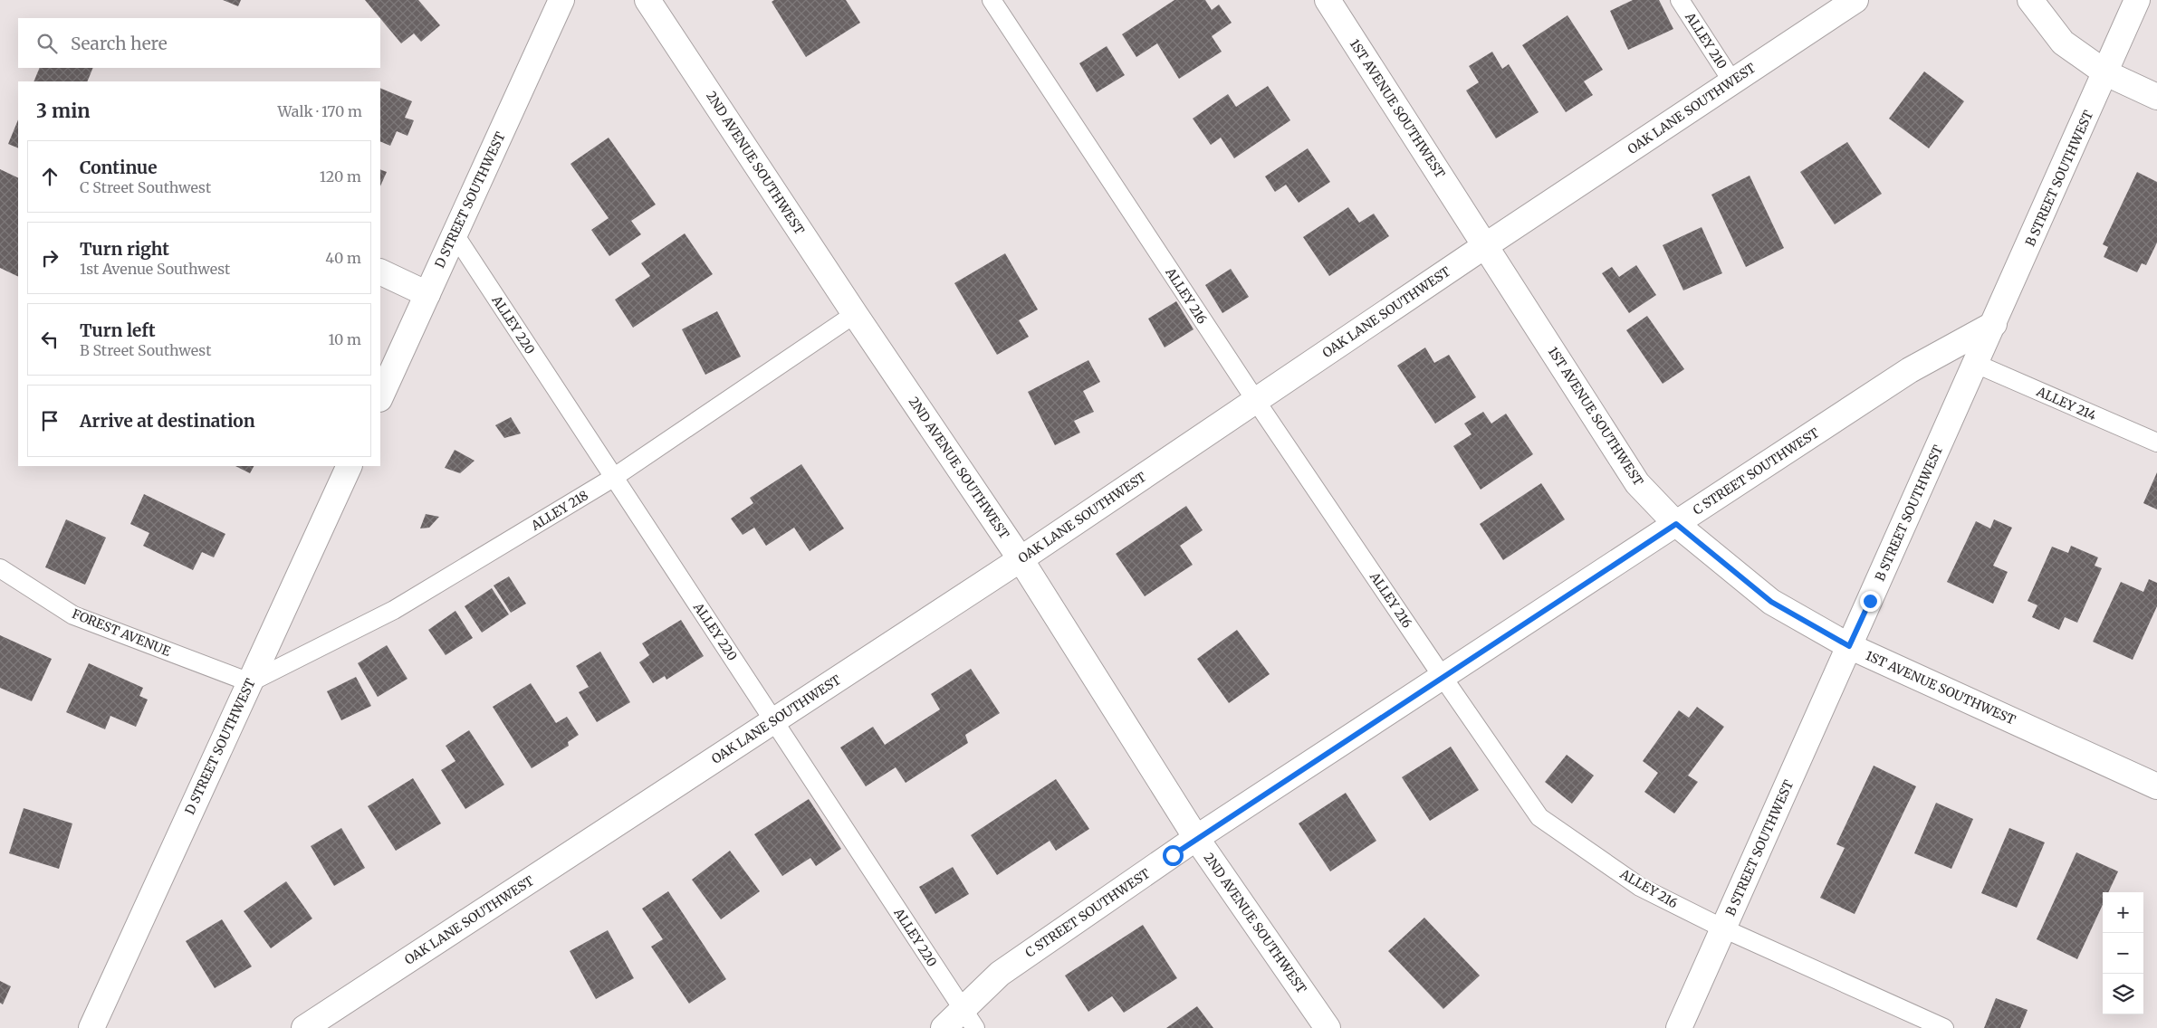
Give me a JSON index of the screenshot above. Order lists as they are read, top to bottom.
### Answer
{
  "streets": {
    "street": [
      "1ST AVENUE SOUTHWEST",
      "OAK LANE SOUTHWEST",
      "2ND AVENUE SOUTHWEST",
      "B STREET SOUTHWEST",
      "D STREET SOUTHWEST",
      "C STREET SOUTHWEST"
    ],
    "lane": [
      "ALLEY 210",
      "ALLEY 216",
      "ALLEY 220",
      "ALLEY 214",
      "ALLEY 218",
      "FOREST AVENUE"
    ]
  },
  "crossings": [
    ["ALLEY 210", "OAK LANE SOUTHWEST"],
    ["1ST AVENUE SOUTHWEST", "OAK LANE SOUTHWEST"],
    ["1ST AVENUE SOUTHWEST", "B STREET SOUTHWEST"],
    ["1ST AVENUE SOUTHWEST", "C STREET SOUTHWEST"],
    ["OAK LANE SOUTHWEST", "2ND AVENUE SOUTHWEST"],
    ["OAK LANE SOUTHWEST", "ALLEY 216"],
    ["OAK LANE SOUTHWEST", "ALLEY 220"],
    ["2ND AVENUE SOUTHWEST", "C STREET SOUTHWEST"],
    ["2ND AVENUE SOUTHWEST", "ALLEY 218"],
    ["B STREET SOUTHWEST", "ALLEY 216"],
    ["B STREET SOUTHWEST", "ALLEY 214"],
    ["B STREET SOUTHWEST", "C STREET SOUTHWEST"],
    ["D STREET SOUTHWEST", "ALLEY 220"],
    ["D STREET SOUTHWEST", "ALLEY 218"],
    ["D STREET SOUTHWEST", "FOREST AVENUE"],
    ["ALLEY 216", "C STREET SOUTHWEST"],
    ["ALLEY 220", "C STREET SOUTHWEST"],
    ["ALLEY 220", "ALLEY 218"],
    ["ALLEY 218", "FOREST AVENUE"]
  ],
  "page": {
    "search": "Search here",
    "heading": ["3 min", "Walk · 170 m"],
    "list": [
      ["Continue", "C Street Southwest", "120 m"],
      ["Turn right", "1st Avenue Southwest", "40 m"],
      ["Turn left", "B Street Southwest", "10 m"],
      "Arrive at destination"
    ],
    "map_buttons": ["+", "−"]
  }
}
